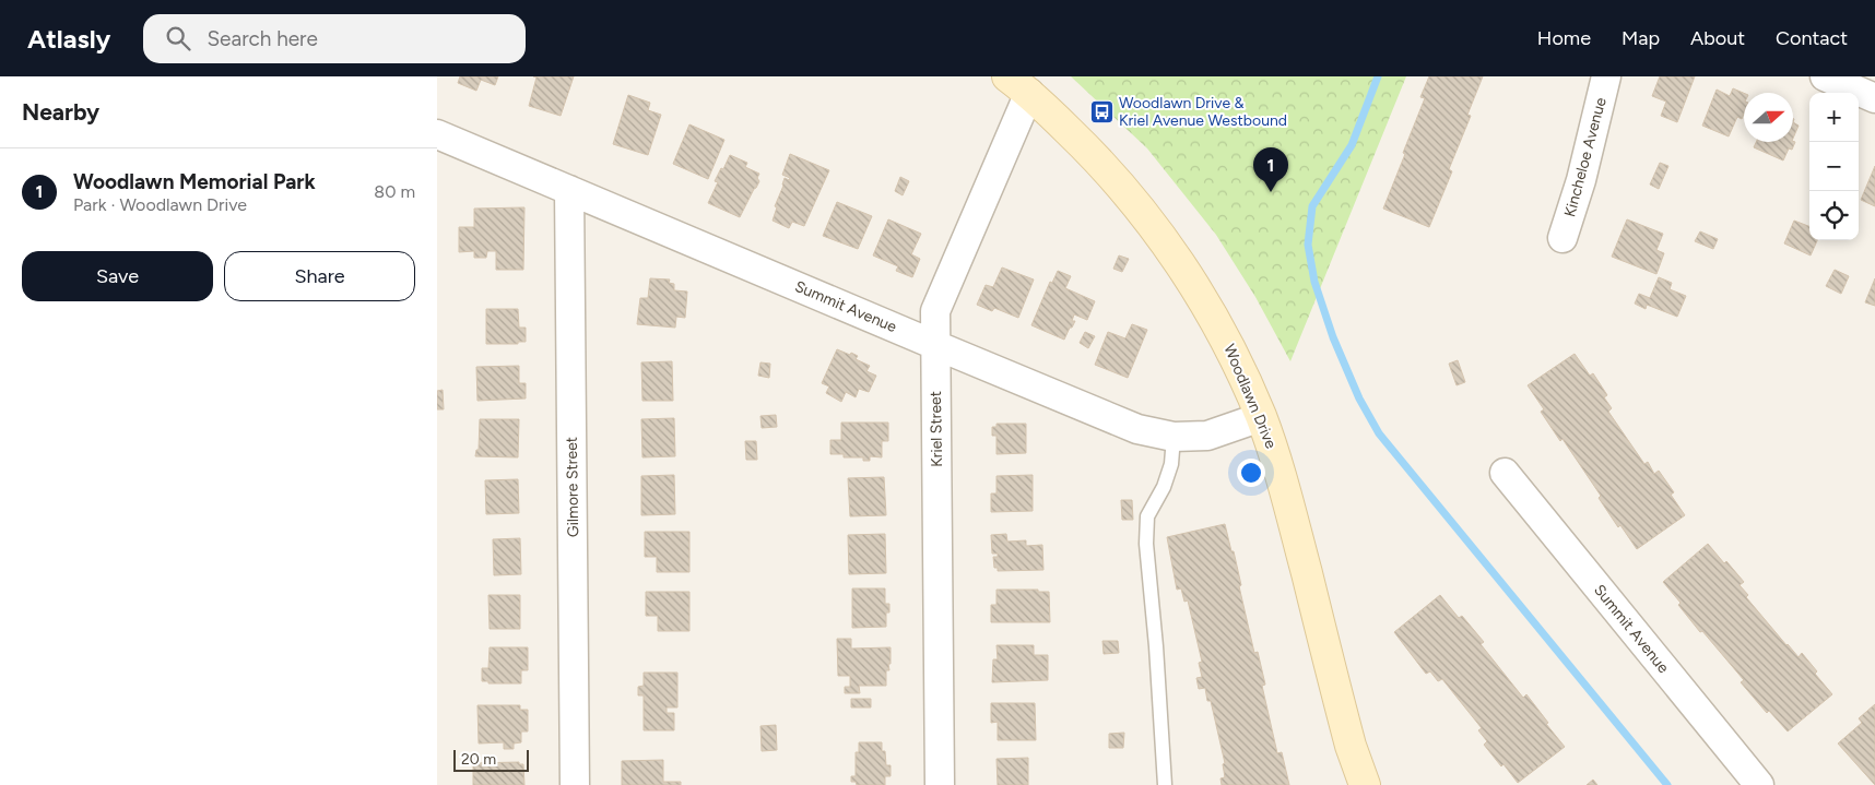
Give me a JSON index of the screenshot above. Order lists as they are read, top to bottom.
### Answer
{
  "streets": {
    "main road": ["Woodlawn Drive"],
    "street": [
      "Kincheloe Avenue",
      "Summit Avenue",
      "Kriel Street",
      "Gilmore Street"
    ]
  },
  "crossings": [
    ["Summit Avenue", "Woodlawn Drive"],
    ["Summit Avenue", "Kriel Street"],
    ["Summit Avenue", "Gilmore Street"],
    ["Woodlawn Drive", "Kriel Street"]
  ],
  "places": {
    "bus stop": ["Woodlawn Drive & Kriel Avenue Westbound"]
  },
  "scale_bar": "20 m",
  "north": "right",
  "page": {
    "header": "Atlasly",
    "search": "Search here",
    "nav": [
      "Home",
      "Map",
      "About",
      "Contact"
    ],
    "heading": "Nearby",
    "map_buttons": ["+", "−"],
    "list": [
      {
        "mark": "1",
        "name": "Woodlawn Memorial Park",
        "note": "Park · Woodlawn Drive",
        "value": "80 m"
      }
    ],
    "pins": "1",
    "buttons": ["Save", "Share"],
    "scale": "20 m"
  }
}
